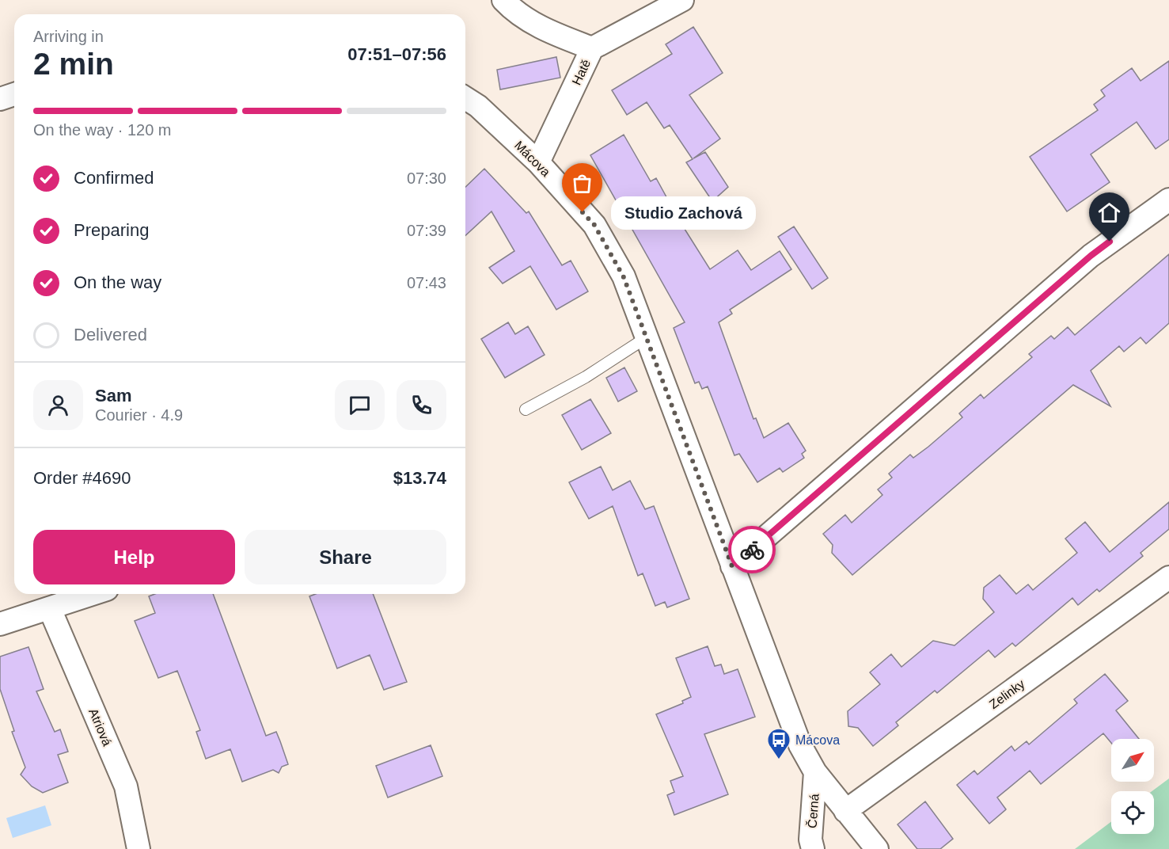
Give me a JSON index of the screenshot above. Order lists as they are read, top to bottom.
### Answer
{
  "streets": {
    "street": [
      "Hatě",
      "Mácova",
      "Zelinky",
      "Atriová",
      "Černá"
    ]
  },
  "crossings": [
    ["Hatě", "Mácova"],
    ["Mácova", "Zelinky"],
    ["Mácova", "Černá"]
  ],
  "places": {
    "other": ["Studio Zachová"],
    "bus stop": ["Mácova"]
  },
  "north": "top right",
  "page": {
    "heading": ["2 min", "Arriving in", "07:51–07:56"],
    "panel": [
      "Sam",
      "Courier · 4.9",
      "Order #4690",
      "$13.74"
    ],
    "bar": "On the way · 120 m",
    "list": [
      ["Confirmed", "07:30"],
      ["Preparing", "07:39"],
      ["On the way", "07:43"],
      "Delivered"
    ],
    "bubble": "Studio Zachová",
    "buttons": ["Help", "Share"]
  }
}
